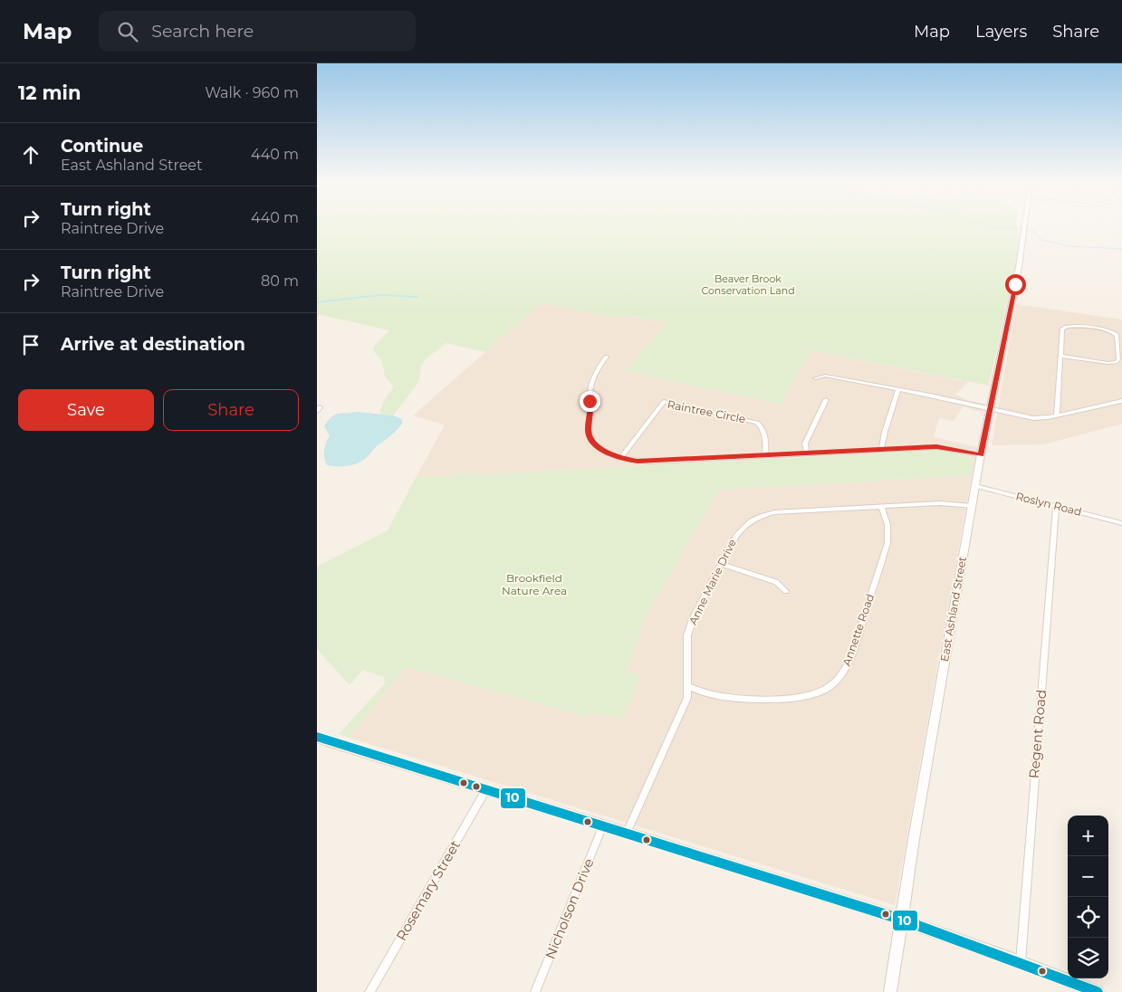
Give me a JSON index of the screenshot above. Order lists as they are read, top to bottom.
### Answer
{
  "streets": {
    "main road": ["East Ashland Street"],
    "street": [
      "Raintree Circle",
      "Roslyn Road",
      "Anne Marie Drive",
      "Annette Road",
      "Regent Road",
      "Rosemary Street",
      "Nicholson Drive"
    ]
  },
  "crossings": [
    ["Roslyn Road", "East Ashland Street"],
    ["Roslyn Road", "Regent Road"],
    ["Anne Marie Drive", "East Ashland Street"],
    ["Anne Marie Drive", "Annette Road"]
  ],
  "parks": ["Beaver Brook Conservation Land", "Brookfield Nature Area"],
  "lines": ["transit line 10"],
  "page": {
    "header": "Map",
    "search": "Search here",
    "nav": ["Map", "Layers", "Share"],
    "heading": ["12 min", "Walk · 960 m"],
    "list": [
      ["Continue", "East Ashland Street", "440 m"],
      ["Turn right", "Raintree Drive", "440 m"],
      ["Turn right", "Raintree Drive", "80 m"],
      "Arrive at destination"
    ],
    "buttons": ["Save", "Share"],
    "map_buttons": ["+", "−"]
  }
}
